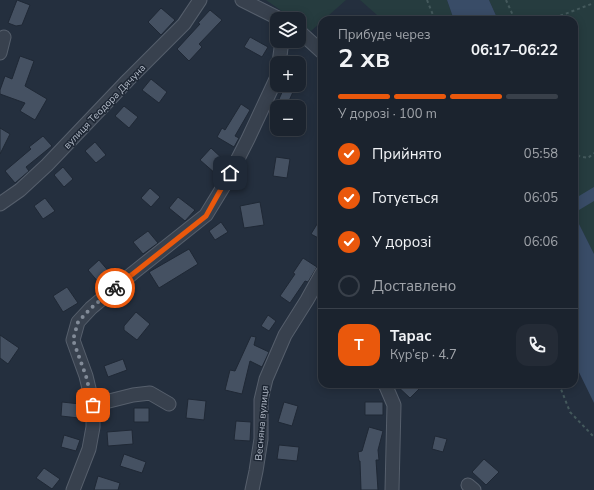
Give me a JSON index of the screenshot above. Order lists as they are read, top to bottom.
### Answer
{
  "streets": {
    "street": ["вулиця Теодора Дячуна", "Весняна вулиця"]
  },
  "page": {
    "map_buttons": ["+", "−"],
    "heading": ["2 хв", "Прибуде через", "06:17–06:22"],
    "panel": ["Тарас", "Кур’єр · 4.7"],
    "bar": "У дорозі · 100 m",
    "list": [
      ["Прийнято", "05:58"],
      ["Готується", "06:05"],
      ["У дорозі", "06:06"],
      "Доставлено"
    ],
    "round": "Т"
  }
}
